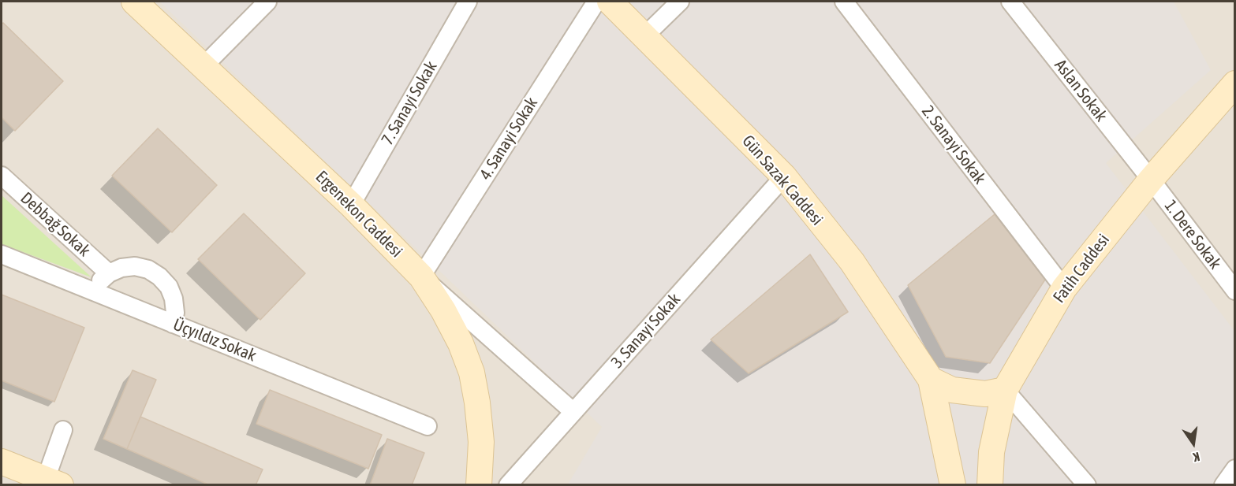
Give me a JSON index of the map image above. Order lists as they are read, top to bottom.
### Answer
{
  "streets": {
    "street": [
      "Aslan Sokak",
      "7. Sanayi Sokak",
      "4. Sanayi Sokak",
      "2. Sanayi Sokak",
      "Gün Sazak Caddesi",
      "Ergenekon Caddesi",
      "Debbağ Sokak",
      "1. Dere Sokak",
      "Fatih Caddesi",
      "3. Sanayi Sokak",
      "Üçyıldız Sokak"
    ]
  },
  "crossings": [
    ["Aslan Sokak", "1. Dere Sokak"],
    ["Aslan Sokak", "Fatih Caddesi"],
    ["7. Sanayi Sokak", "Ergenekon Caddesi"],
    ["4. Sanayi Sokak", "Ergenekon Caddesi"],
    ["2. Sanayi Sokak", "Fatih Caddesi"],
    ["Gün Sazak Caddesi", "3. Sanayi Sokak"],
    ["1. Dere Sokak", "Fatih Caddesi"]
  ],
  "north": "bottom"
}
